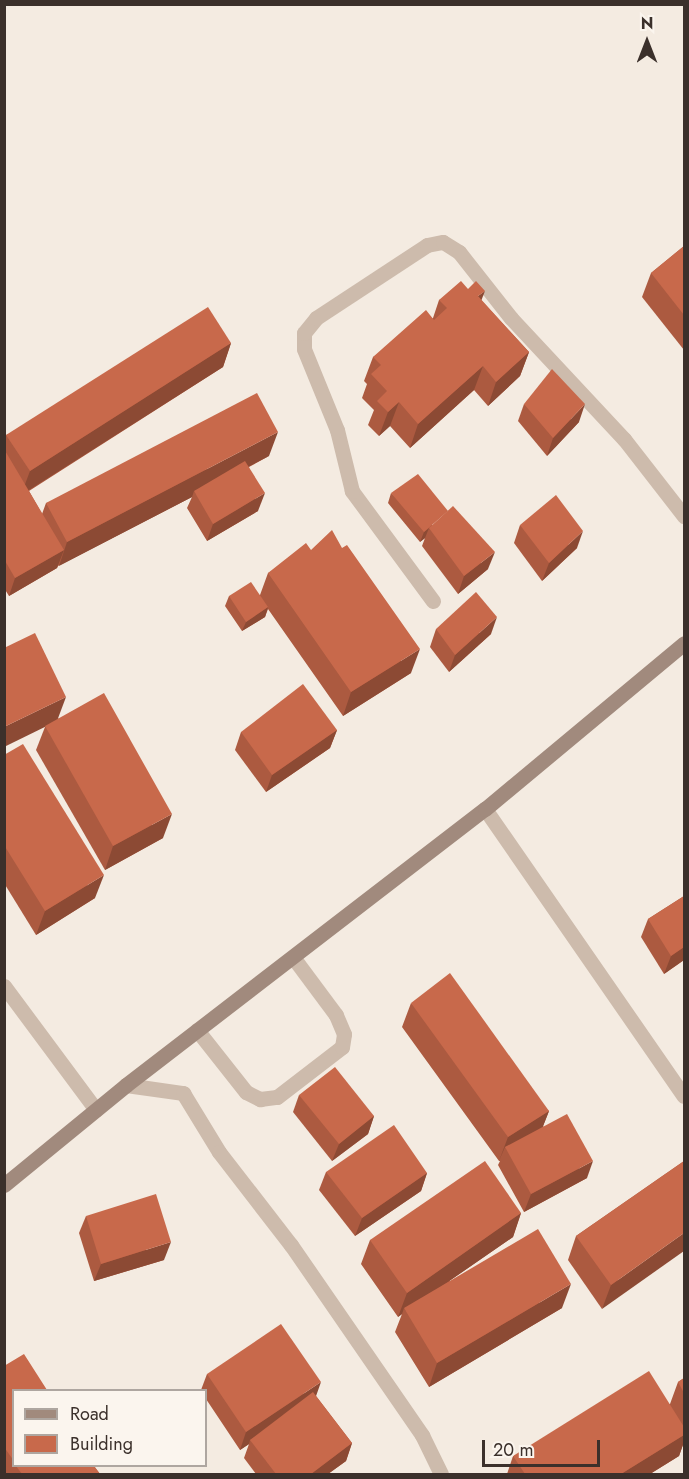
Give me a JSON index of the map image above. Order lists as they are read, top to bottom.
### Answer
{
  "legend": ["Road", "Building"],
  "scale_bar": "20 m",
  "north": "top"
}
